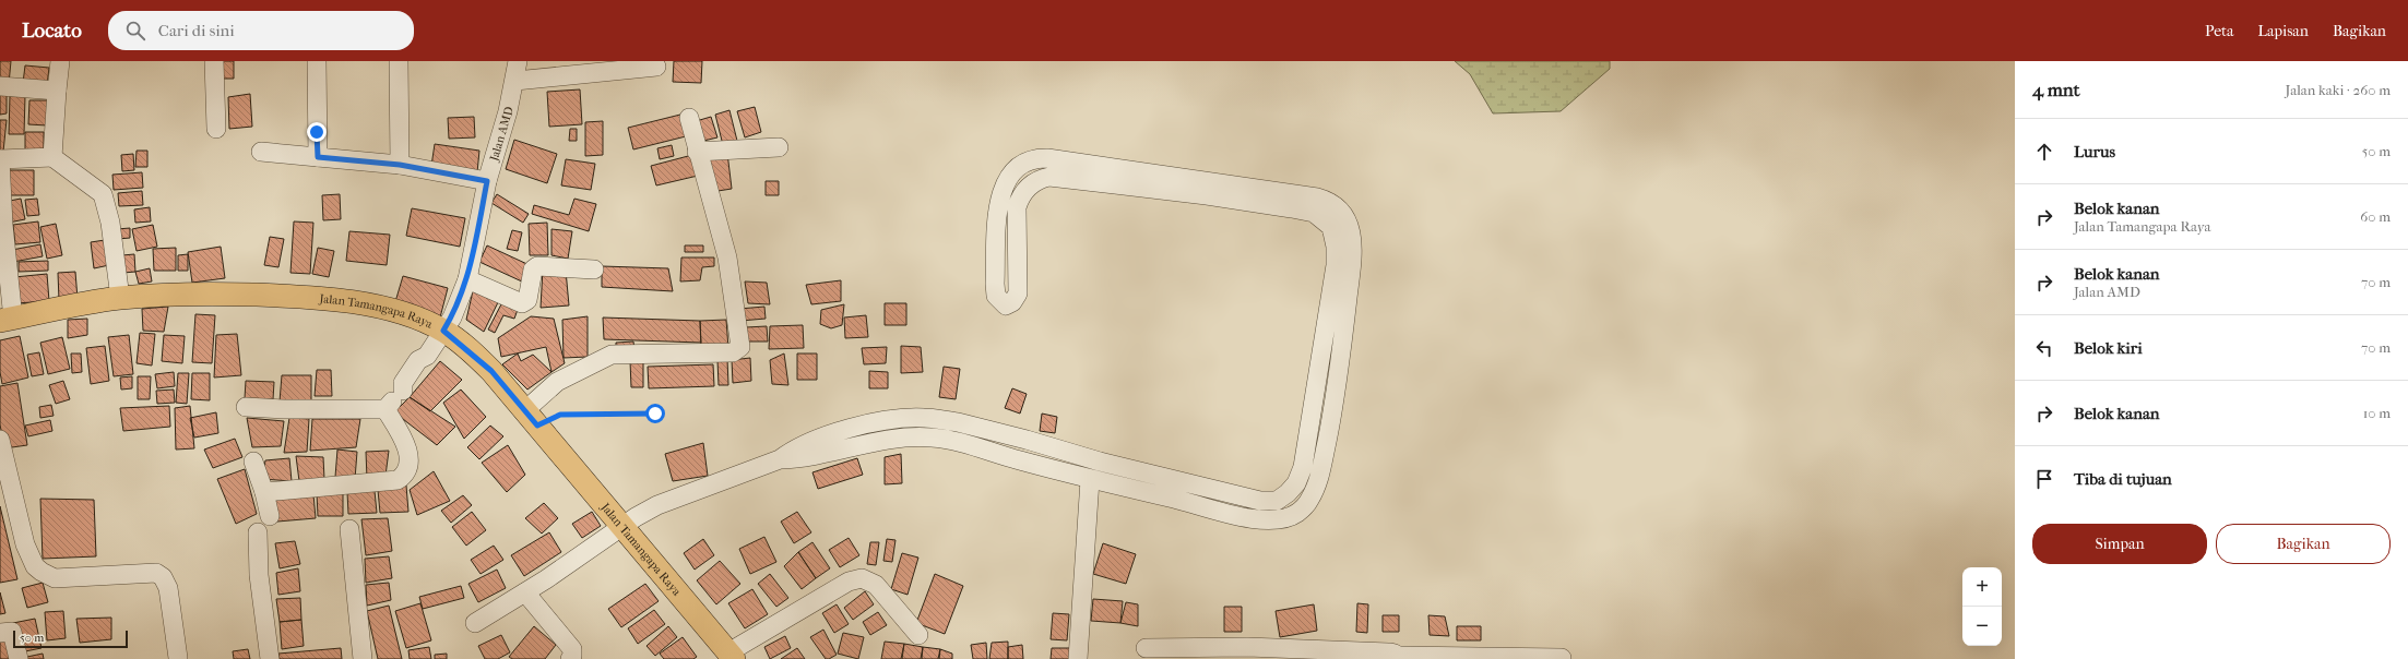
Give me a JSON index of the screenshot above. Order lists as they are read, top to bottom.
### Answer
{
  "streets": {
    "main road": ["Jalan Tamangapa Raya"],
    "street": ["Jalan AMD"]
  },
  "crossings": [
    ["Jalan AMD", "Jalan Tamangapa Raya"]
  ],
  "scale_bar": "50 m",
  "page": {
    "header": "Locato",
    "search": "Cari di sini",
    "nav": ["Peta", "Lapisan", "Bagikan"],
    "heading": ["4 mnt", "Jalan kaki · 260 m"],
    "list": [
      ["Lurus", "50 m"],
      ["Belok kanan", "Jalan Tamangapa Raya", "60 m"],
      ["Belok kanan", "Jalan AMD", "70 m"],
      ["Belok kiri", "70 m"],
      ["Belok kanan", "10 m"],
      "Tiba di tujuan"
    ],
    "buttons": ["Simpan", "Bagikan"],
    "map_buttons": ["+", "−"],
    "scale": "50 m"
  }
}
